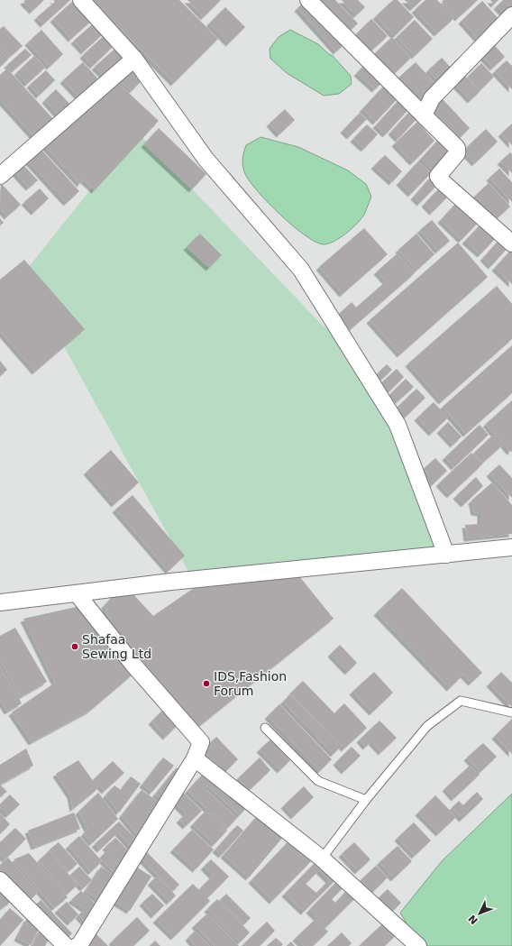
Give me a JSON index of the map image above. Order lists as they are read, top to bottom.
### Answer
{
  "places": ["Shafaa Sewing Ltd", "IDS,Fashion Forum"],
  "north": "bottom left"
}
